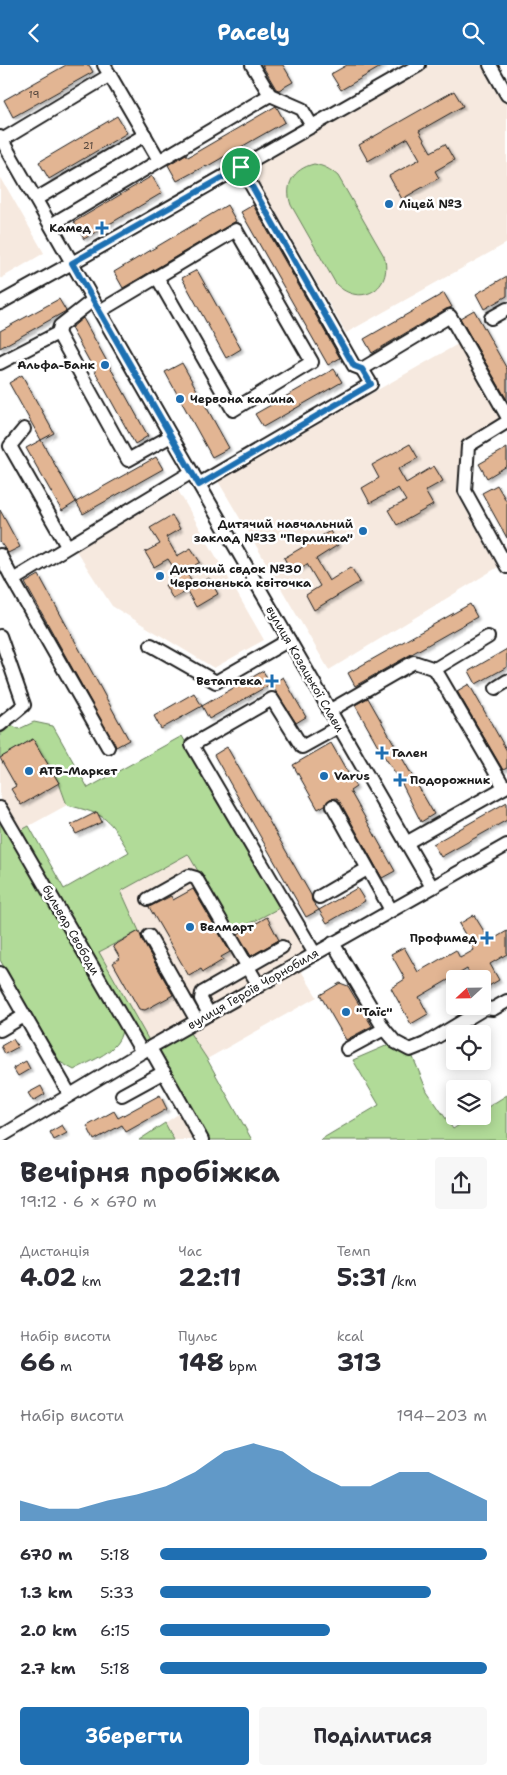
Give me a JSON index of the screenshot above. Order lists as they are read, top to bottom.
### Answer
{
  "streets": {
    "street": ["вулиця Козацької Слави", "бульвар Свободи", "вулиця Героїв Чорнобиля"]
  },
  "crossings": [
    ["вулиця Козацької Слави", "вулиця Героїв Чорнобиля"],
    ["бульвар Свободи", "вулиця Героїв Чорнобиля"]
  ],
  "places": {
    "other": [
      "Ліцей №3",
      "Альфа-Банк",
      "Червона калина",
      "Дитячий навчальний заклад №33 \"Перлинка\"",
      "Дитячий свдок №30 Червоненька квіточка",
      "АТБ-Маркет",
      "Varus",
      "Велмарт",
      "\"Таїс\""
    ],
    "health": [
      "Камед",
      "Ветаптека",
      "Гален",
      "Подорожник",
      "Профимед"
    ]
  },
  "house_numbers": ["19", "21"],
  "north": "left",
  "page": {
    "header": "Pacely",
    "heading": ["Вечірня пробіжка", "19:12 · 6 × 670 m"],
    "stats": [
      ["Дистанція", "4.02 km"],
      ["Час", "22:11"],
      ["Темп", "5:31 /km"],
      ["Набір висоти", "66 m"],
      ["Пульс", "148 bpm"],
      ["kcal", "313"]
    ],
    "chart": ["Набір висоти", "194–203 m"],
    "list": [
      {
        "name": "670 m",
        "note": "5:18"
      },
      {
        "name": "1.3 km",
        "note": "5:33"
      },
      {
        "name": "2.0 km",
        "note": "6:15"
      },
      {
        "name": "2.7 km",
        "note": "5:18"
      }
    ],
    "buttons": ["Зберегти", "Поділитися"]
  }
}
